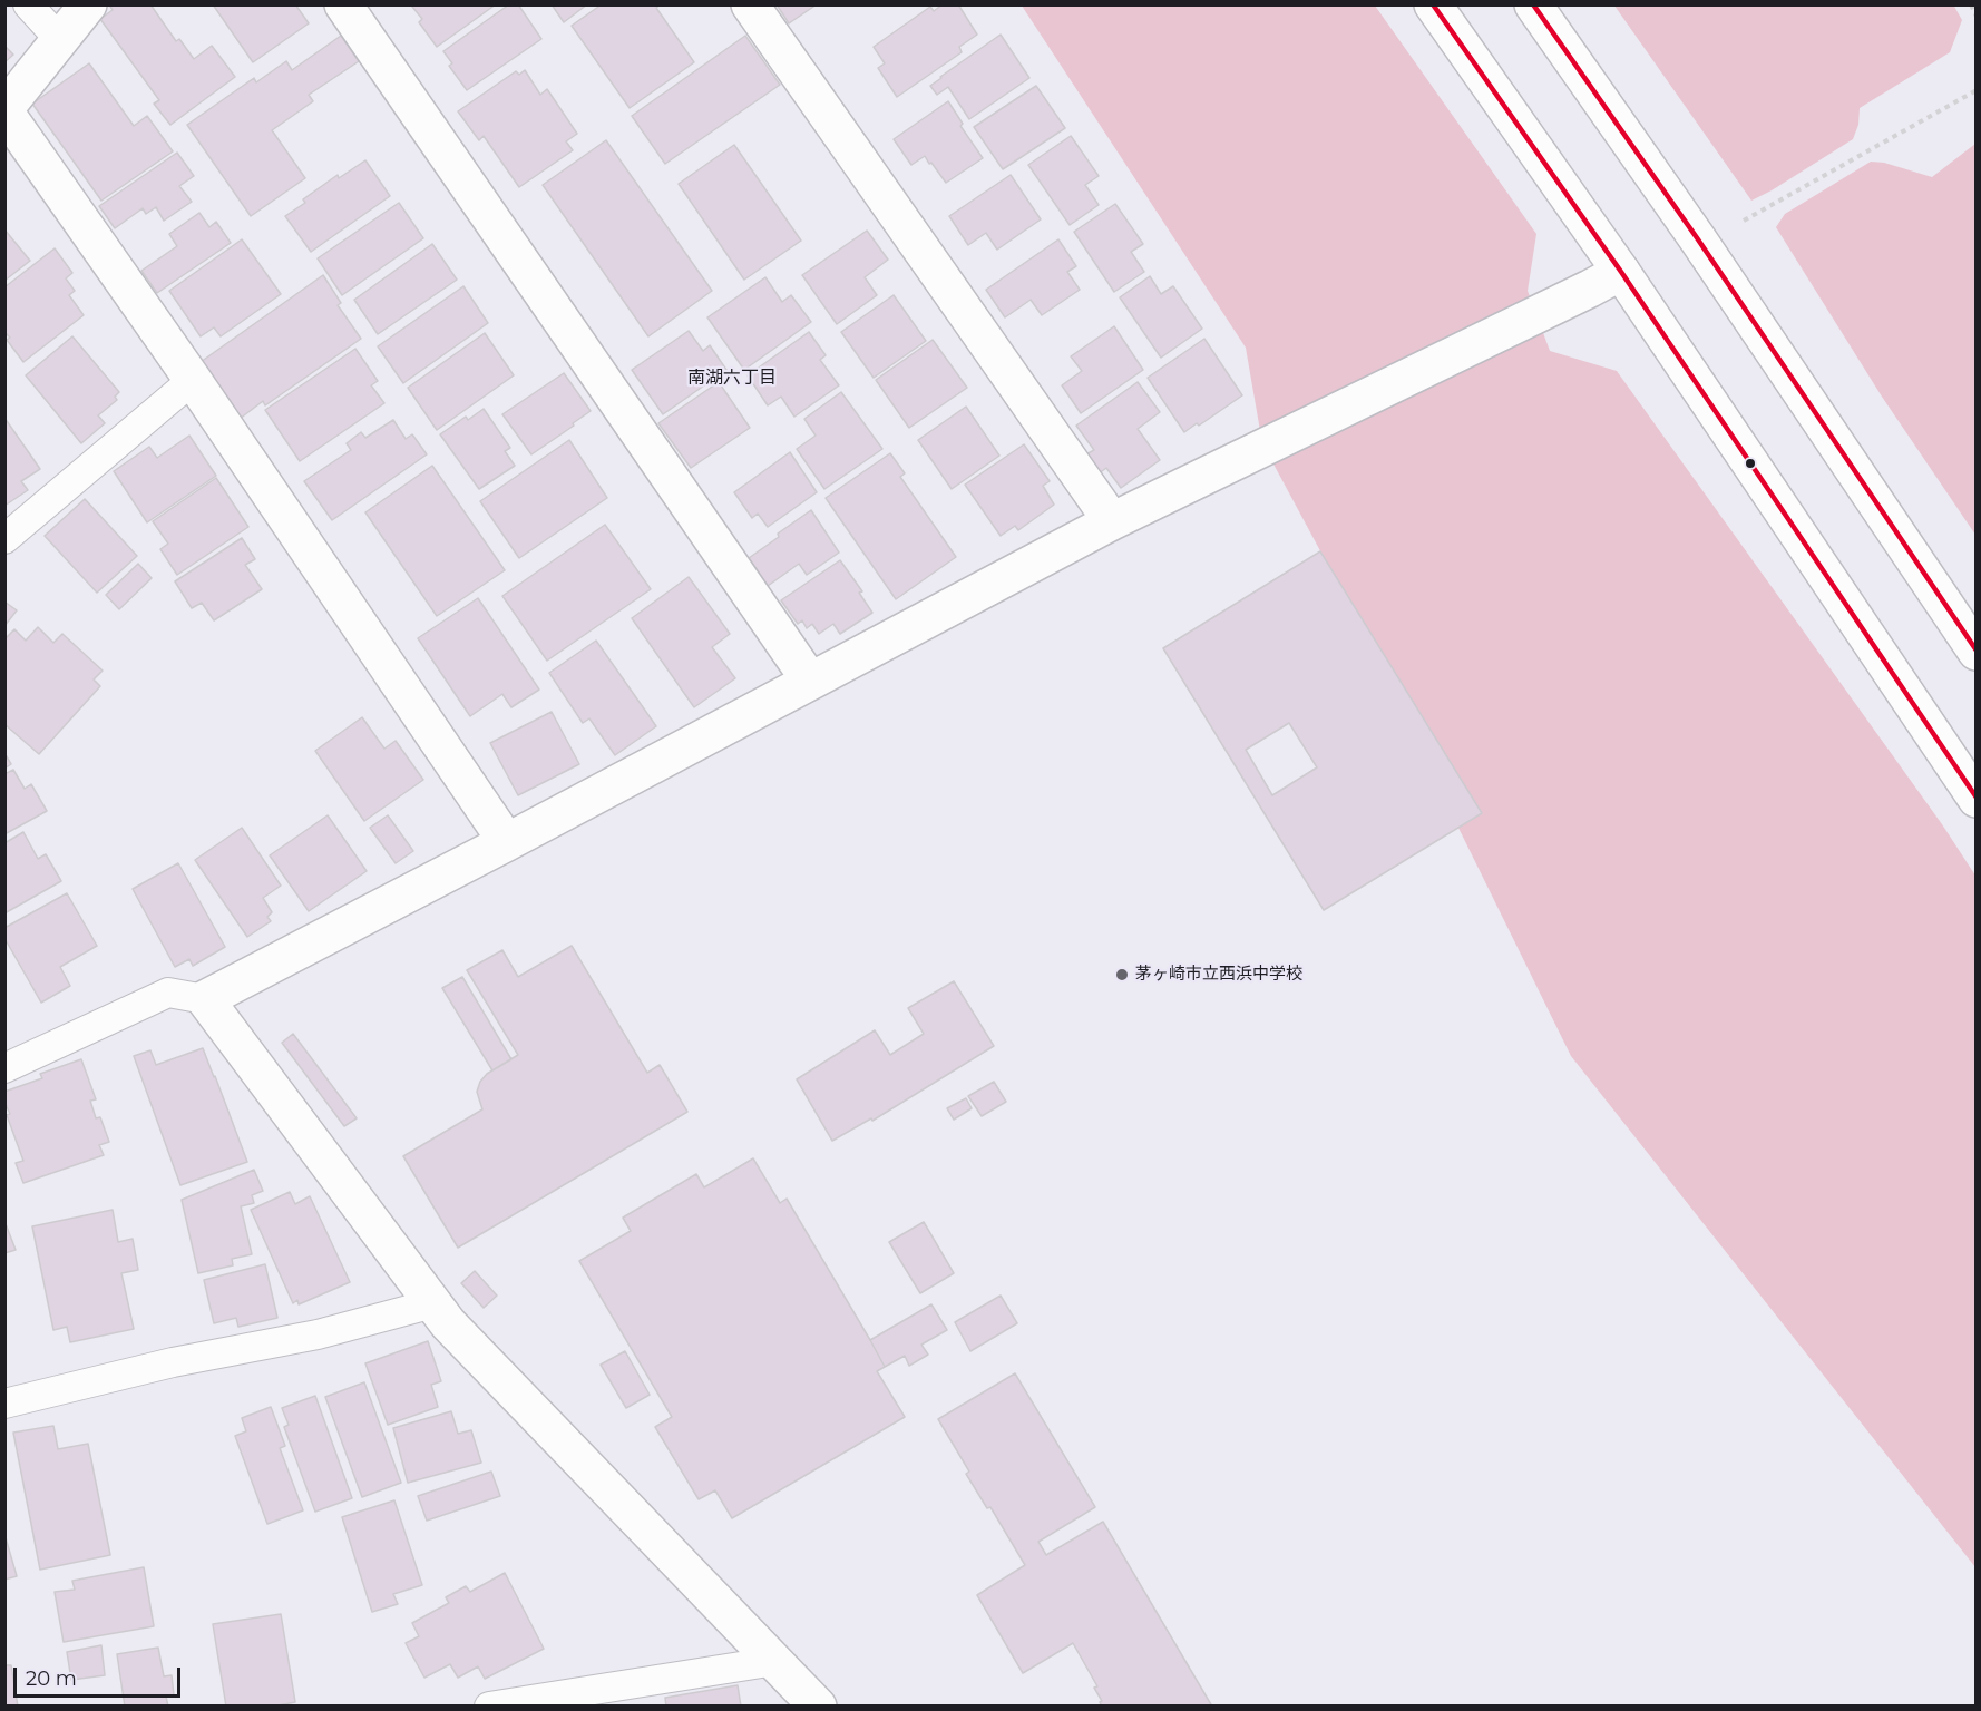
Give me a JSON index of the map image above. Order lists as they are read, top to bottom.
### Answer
{
  "districts": ["南湖六丁目"],
  "places": ["茅ヶ崎市立西浜中学校"],
  "scale_bar": "20 m"
}
